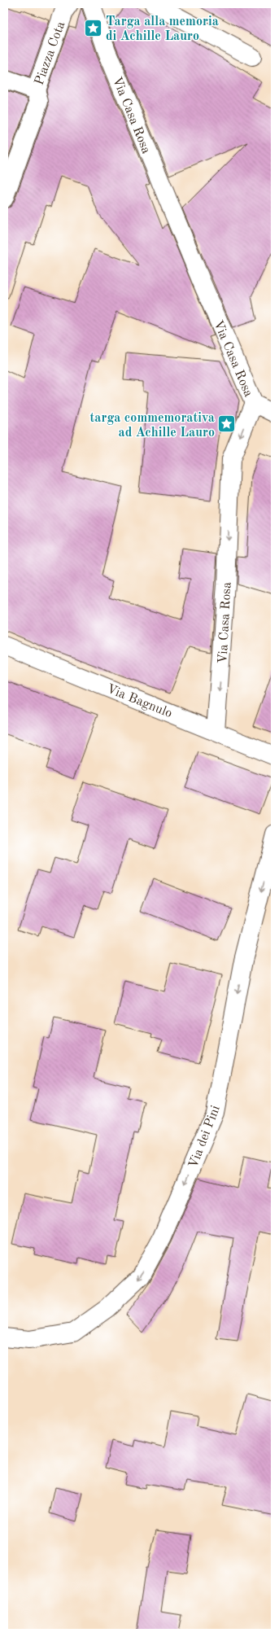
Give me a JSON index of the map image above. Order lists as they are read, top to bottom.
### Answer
{
  "streets": {
    "street": [
      "Piazza Cota",
      "Via Casa Rosa",
      "Via Bagnulo",
      "Via dei Pini"
    ]
  },
  "crossings": [
    ["Via Casa Rosa", "Via Bagnulo"]
  ],
  "one_way": ["Via Casa Rosa", "Via dei Pini"],
  "places": {
    "place": ["Targa alla memoria di Achille Lauro", "targa commemorativa ad Achille Lauro"]
  }
}
